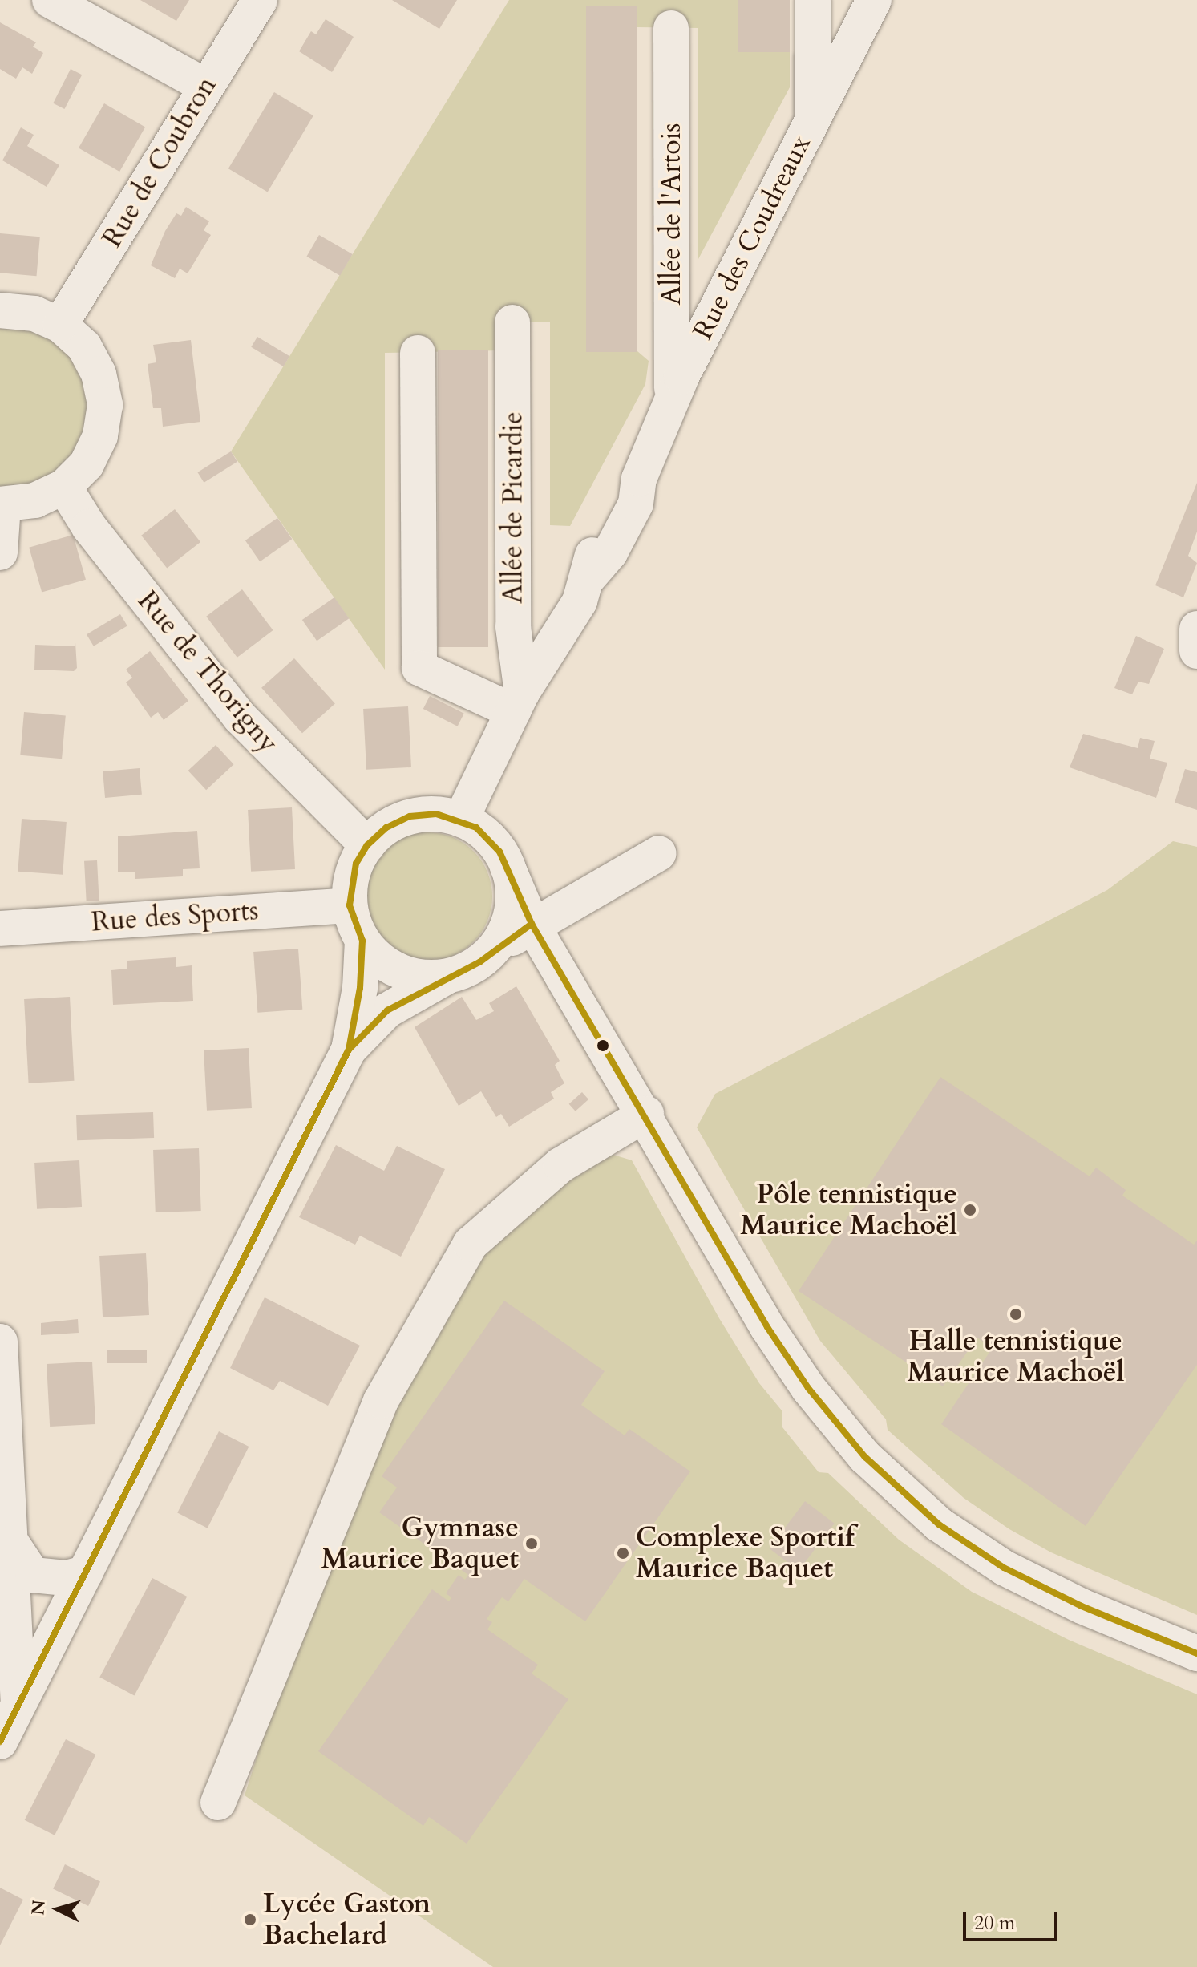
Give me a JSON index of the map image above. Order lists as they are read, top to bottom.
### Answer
{
  "streets": {
    "street": [
      "Rue de Coubron",
      "Allée de l'Artois",
      "Rue des Coudreaux",
      "Allée de Picardie",
      "Rue de Thorigny",
      "Rue des Sports"
    ]
  },
  "crossings": [
    ["Allée de l'Artois", "Rue des Coudreaux"],
    ["Rue des Coudreaux", "Allée de Picardie"],
    ["Rue des Coudreaux", "Rue de Thorigny"],
    ["Rue des Coudreaux", "Rue des Sports"],
    ["Rue de Thorigny", "Rue des Sports"]
  ],
  "places": [
    "Pôle tennistique Maurice Machoël",
    "Halle tennistique Maurice Machoël",
    "Gymnase Maurice Baquet",
    "Complexe Sportif Maurice Baquet",
    "Lycée Gaston Bachelard"
  ],
  "scale_bar": "20 m",
  "north": "left"
}
